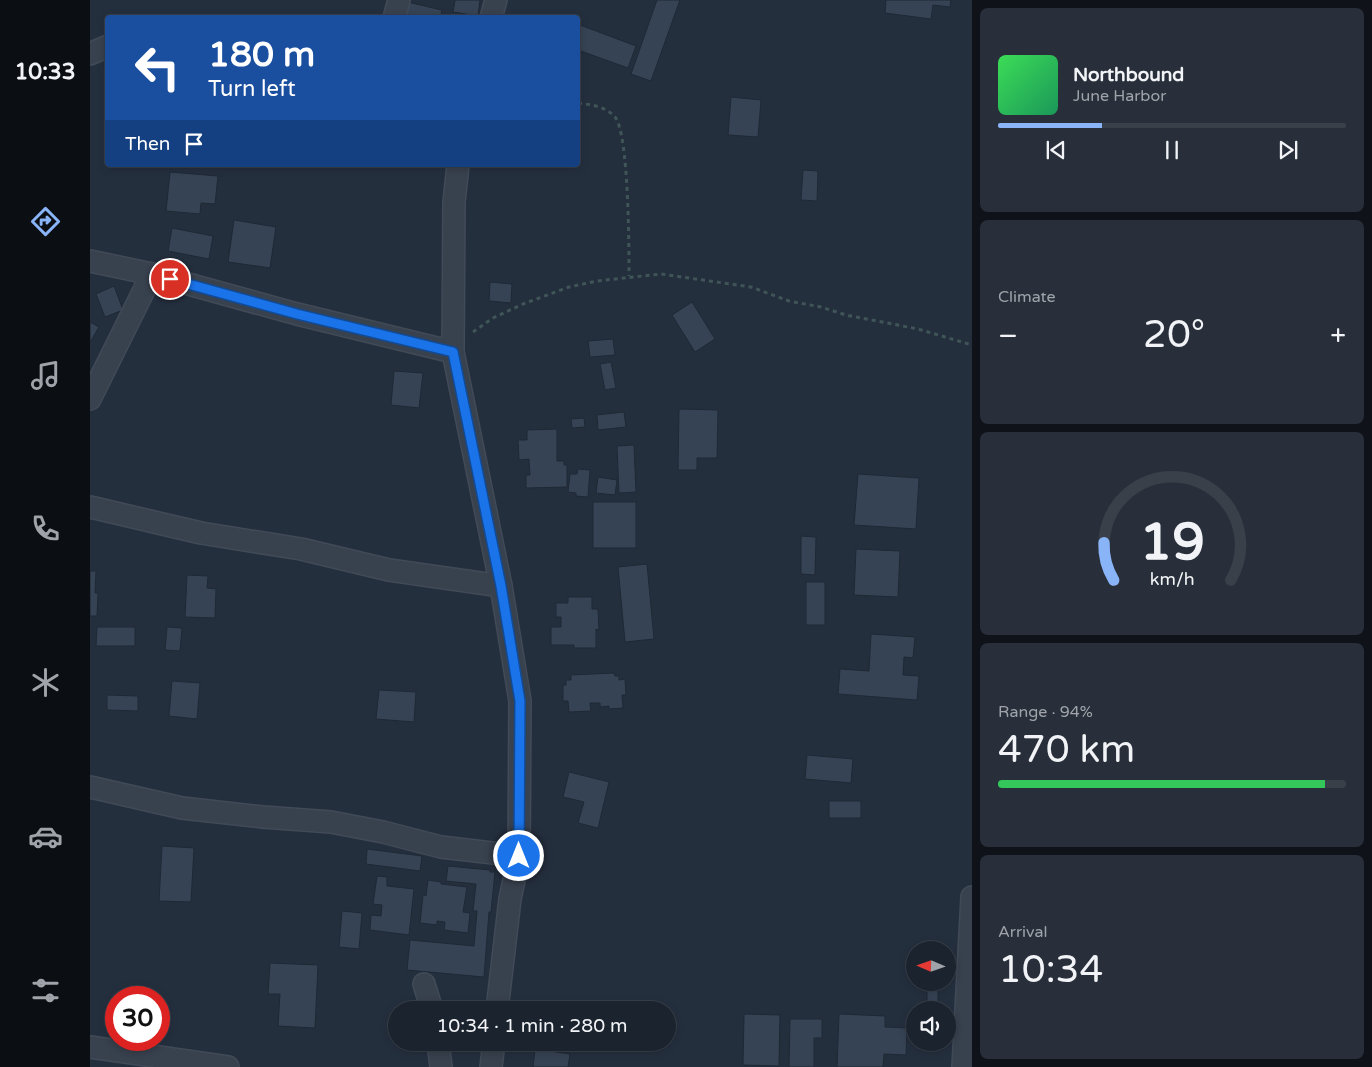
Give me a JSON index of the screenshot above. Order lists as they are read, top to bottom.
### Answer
{
  "north": "left",
  "page": {
    "tabs": "10:33",
    "turn": ["180 m", "Turn left"],
    "song": ["Northbound", "June Harbor"],
    "then": "Then",
    "tile": [
      "Climate",
      ["Range · 94%", "470 km"],
      ["Arrival", "10:34"]
    ],
    "heat": ["−", "20°", "+"],
    "limit": "30",
    "trip": "10:34 · 1 min · 280 m",
    "gauge": ["19", "km/h"]
  }
}
